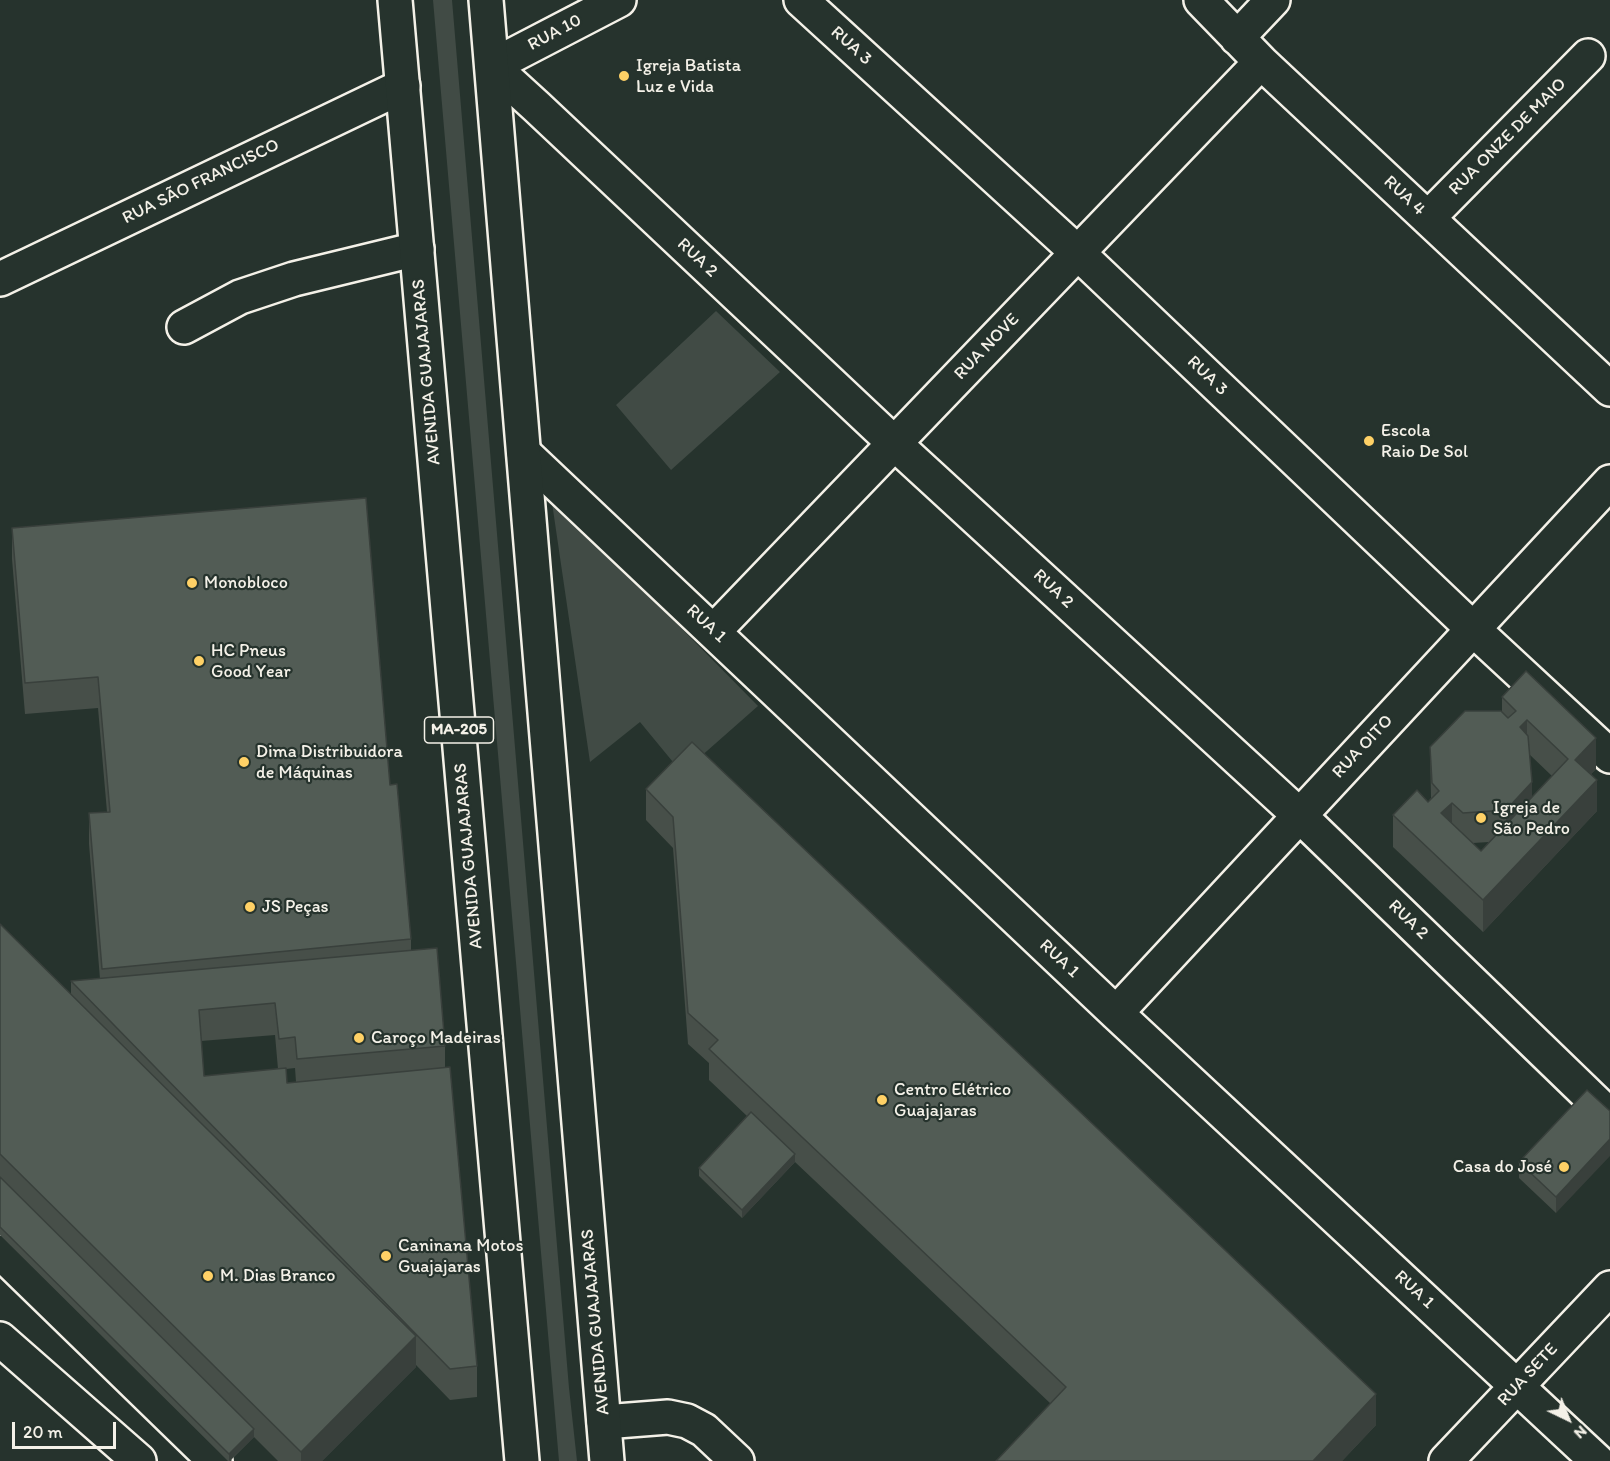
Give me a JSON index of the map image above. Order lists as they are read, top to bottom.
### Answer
{
  "streets": {
    "street": [
      "RUA 10",
      "RUA 3",
      "RUA ONZE DE MAIO",
      "RUA SÃO FRANCISCO",
      "RUA 4",
      "RUA 2",
      "RUA NOVE",
      "AVENIDA GUAJAJARAS",
      "RUA 1",
      "MA-205",
      "RUA OITO",
      "RUA SETE"
    ]
  },
  "crossings": [
    ["RUA 10", "RUA 2"],
    ["RUA 10", "AVENIDA GUAJAJARAS"],
    ["RUA 3", "RUA NOVE"],
    ["RUA 3", "RUA OITO"],
    ["RUA ONZE DE MAIO", "RUA 4"],
    ["RUA SÃO FRANCISCO", "AVENIDA GUAJAJARAS"],
    ["RUA 4", "RUA NOVE"],
    ["RUA 2", "RUA NOVE"],
    ["RUA 2", "AVENIDA GUAJAJARAS"],
    ["RUA 2", "RUA OITO"],
    ["RUA NOVE", "RUA 1"],
    ["AVENIDA GUAJAJARAS", "RUA 1"],
    ["RUA 1", "RUA OITO"],
    ["RUA 1", "RUA SETE"]
  ],
  "places": [
    "Igreja Batista Luz e Vida",
    "Escola Raio De Sol",
    "Monobloco",
    "HC Pneus Good Year",
    "Dima Distribuidora de Máquinas",
    "Igreja de São Pedro",
    "JS Peças",
    "Caroço Madeiras",
    "Centro Elétrico Guajajaras",
    "Casa do José",
    "Caninana Motos Guajajaras",
    "M. Dias Branco"
  ],
  "scale_bar": "20 m",
  "north": "bottom right"
}
